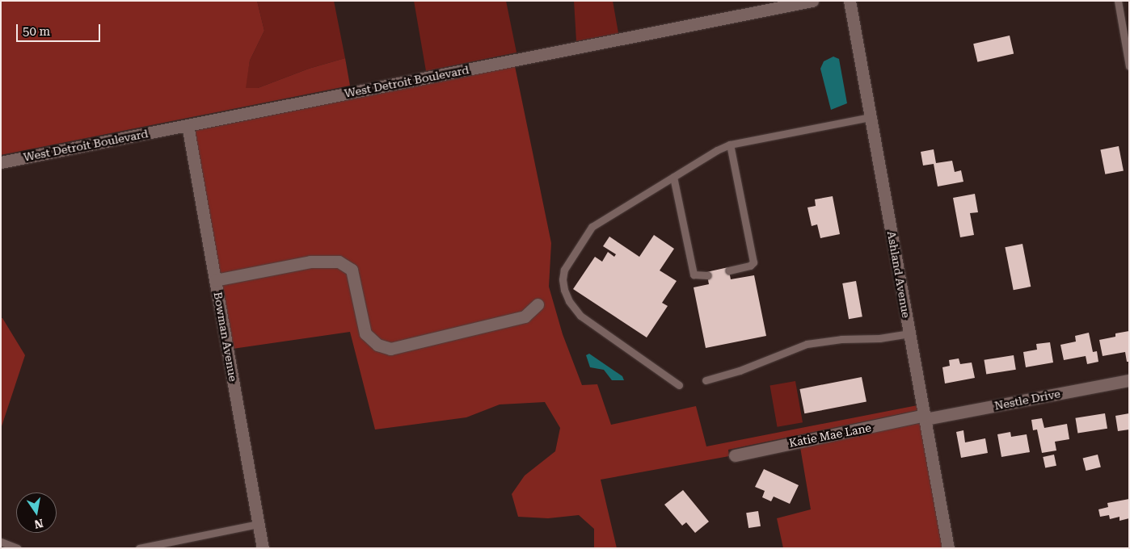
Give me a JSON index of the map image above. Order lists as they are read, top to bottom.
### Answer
{
  "streets": {
    "street": [
      "West Detroit Boulevard",
      "Ashland Avenue",
      "Bowman Avenue",
      "Nestle Drive",
      "Katie Mae Lane"
    ]
  },
  "crossings": [
    ["West Detroit Boulevard", "Bowman Avenue"],
    ["Ashland Avenue", "Nestle Drive"],
    ["Ashland Avenue", "Katie Mae Lane"],
    ["Nestle Drive", "Katie Mae Lane"]
  ],
  "scale_bar": "50 m",
  "north": "bottom"
}
